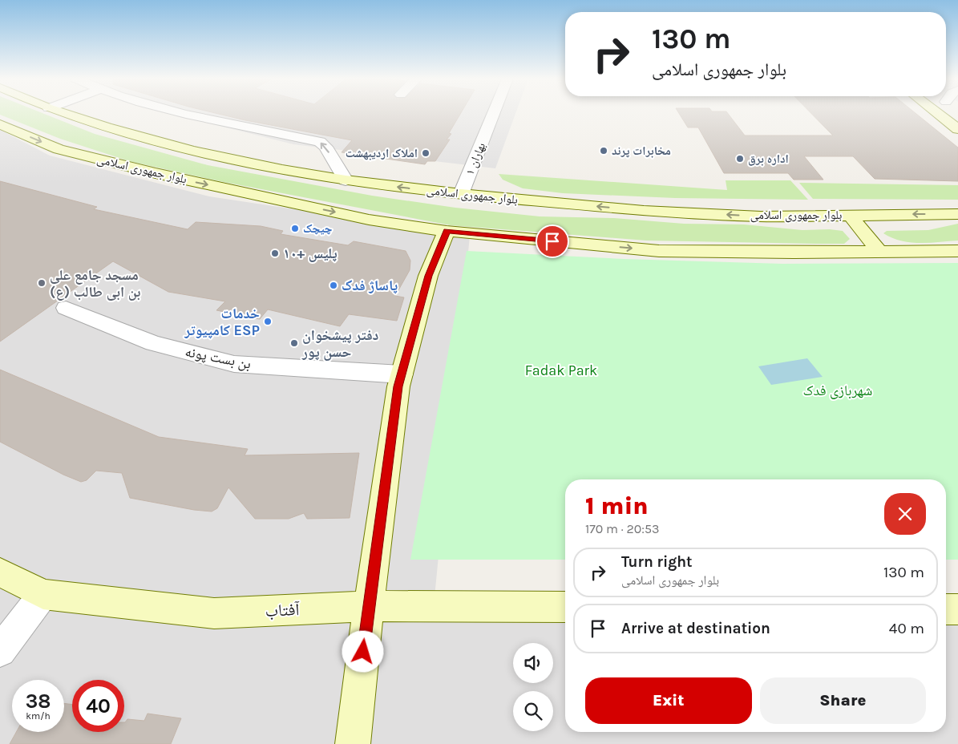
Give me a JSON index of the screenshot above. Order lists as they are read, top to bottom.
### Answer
{
  "streets": {
    "main road": ["بلوار جمهوری اسلامی", "آفتاب"],
    "street": ["بهاران ۱", "بن بست پونه"]
  },
  "crossings": [
    ["بهاران ۱", "بلوار جمهوری اسلامی"]
  ],
  "parks": ["Fadak Park", "شهربازی فدک"],
  "places": [
    "مخابرات پرند",
    "املاک اردیبهشت",
    "اداره برق",
    "چیچک",
    "پلیس +۱۰",
    "مسجد جامع علی بن ابی طالب (ع)",
    "پاساژ فدک",
    "خدمات کامپیوتر ESP",
    "دفتر پیشخوان حسن پور"
  ],
  "page": {
    "turn": ["130 m", "بلوار جمهوری اسلامی"],
    "heading": ["1 min", "170 m · 20:53"],
    "list": [
      {
        "name": "Turn right",
        "note": "بلوار جمهوری اسلامی",
        "value": "130 m"
      },
      {
        "name": "Arrive at destination",
        "value": "40 m"
      }
    ],
    "buttons": ["Exit", "Share"],
    "speed": "38 km/h",
    "limit": "40"
  }
}
